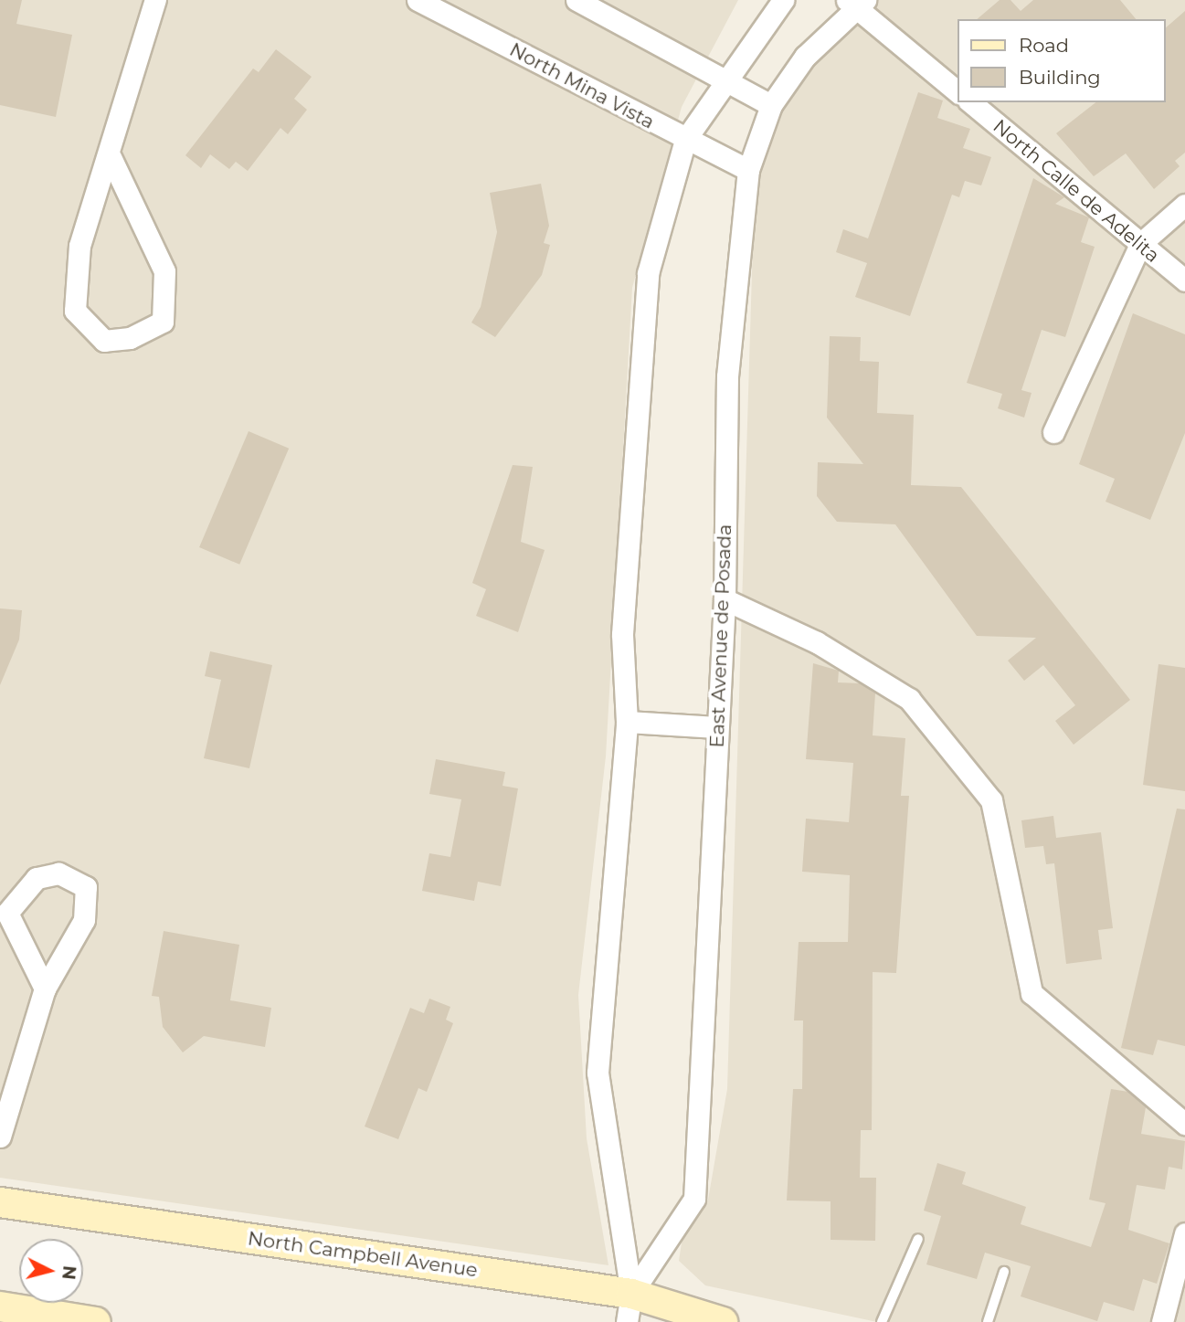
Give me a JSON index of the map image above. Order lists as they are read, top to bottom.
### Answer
{
  "streets": {
    "main road": ["North Campbell Avenue"],
    "street": ["North Mina Vista", "North Calle de Adelita", "East Avenue de Posada"]
  },
  "crossings": [
    ["North Mina Vista", "East Avenue de Posada"],
    ["East Avenue de Posada", "North Campbell Avenue"]
  ],
  "legend": ["Road", "Building"],
  "north": "right"
}
